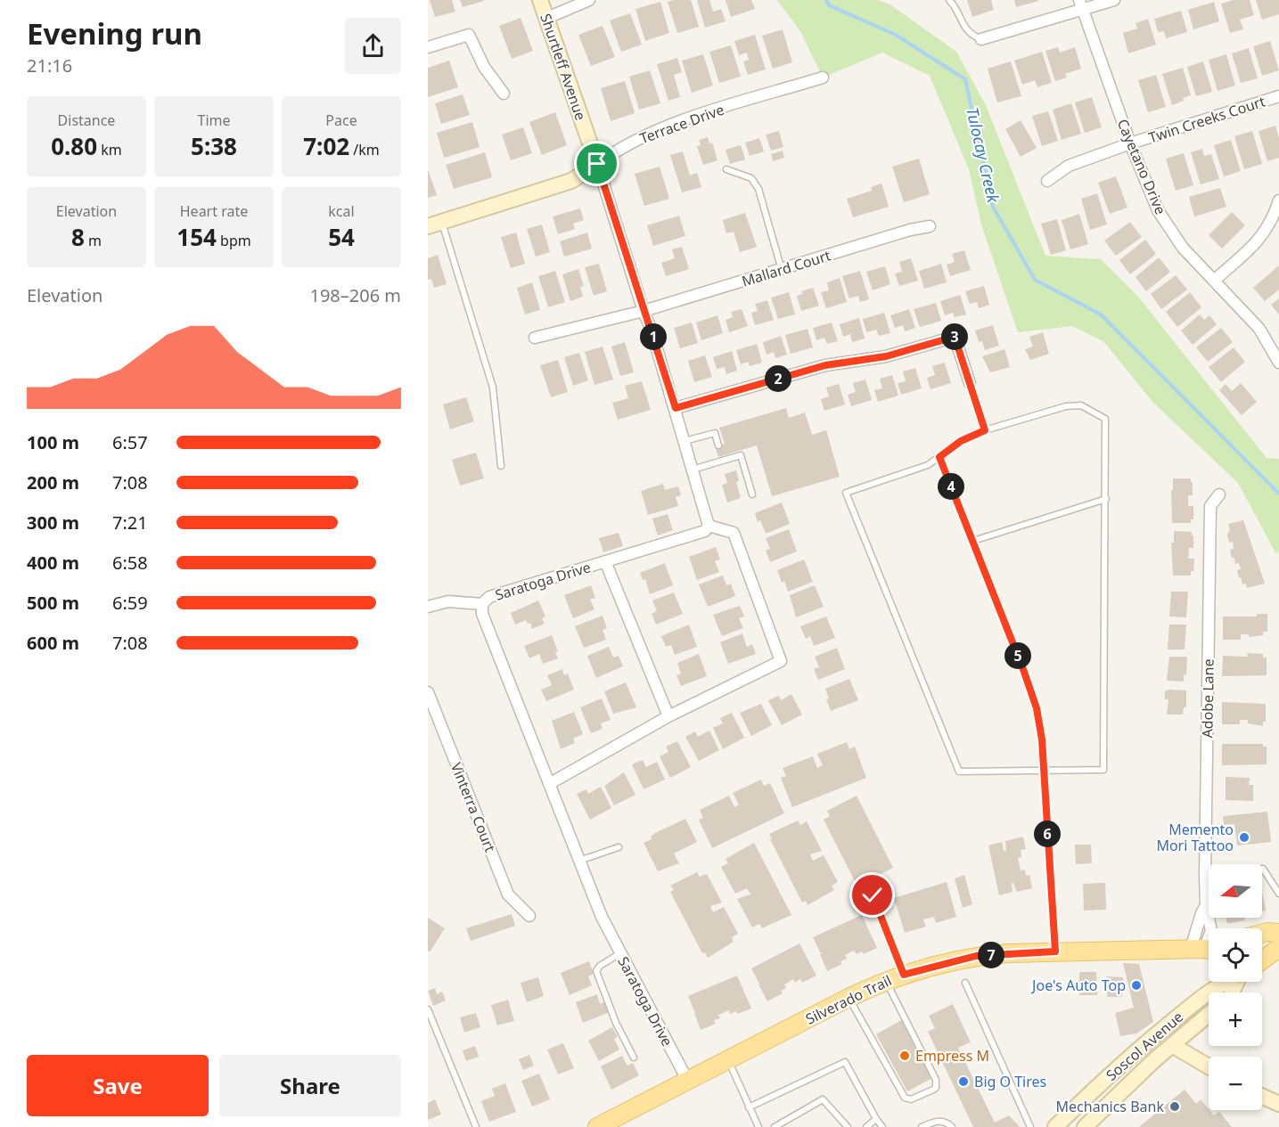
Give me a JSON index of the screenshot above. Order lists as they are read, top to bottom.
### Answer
{
  "streets": {
    "main road": [
      "Shurtleff Avenue",
      "Terrace Drive",
      "Silverado Trail",
      "Soscol Avenue"
    ],
    "street": [
      "Twin Creeks Court",
      "Cayetano Drive",
      "Mallard Court",
      "Saratoga Drive",
      "Adobe Lane",
      "Vinterra Court"
    ]
  },
  "crossings": [
    ["Shurtleff Avenue", "Terrace Drive"],
    ["Twin Creeks Court", "Cayetano Drive"],
    ["Saratoga Drive", "Silverado Trail"],
    ["Adobe Lane", "Silverado Trail"]
  ],
  "water": ["Tulocay Creek"],
  "places": [
    "Memento Mori Tattoo",
    "Joe's Auto Top",
    "Empress M",
    "Big O Tires",
    "Mechanics Bank"
  ],
  "north": "left",
  "page": {
    "heading": ["Evening run", "21:16"],
    "stats": [
      ["Distance", "0.80 km"],
      ["Time", "5:38"],
      ["Pace", "7:02 /km"],
      ["Elevation", "8 m"],
      ["Heart rate", "154 bpm"],
      ["kcal", "54"]
    ],
    "chart": ["Elevation", "198–206 m"],
    "pins": [
      "1",
      "3",
      "2",
      "4",
      "5",
      "6",
      "7"
    ],
    "list": [
      {
        "name": "100 m",
        "note": "6:57"
      },
      {
        "name": "200 m",
        "note": "7:08"
      },
      {
        "name": "300 m",
        "note": "7:21"
      },
      {
        "name": "400 m",
        "note": "6:58"
      },
      {
        "name": "500 m",
        "note": "6:59"
      },
      {
        "name": "600 m",
        "note": "7:08"
      }
    ],
    "map_buttons": ["+", "−"],
    "buttons": ["Save", "Share"]
  }
}
